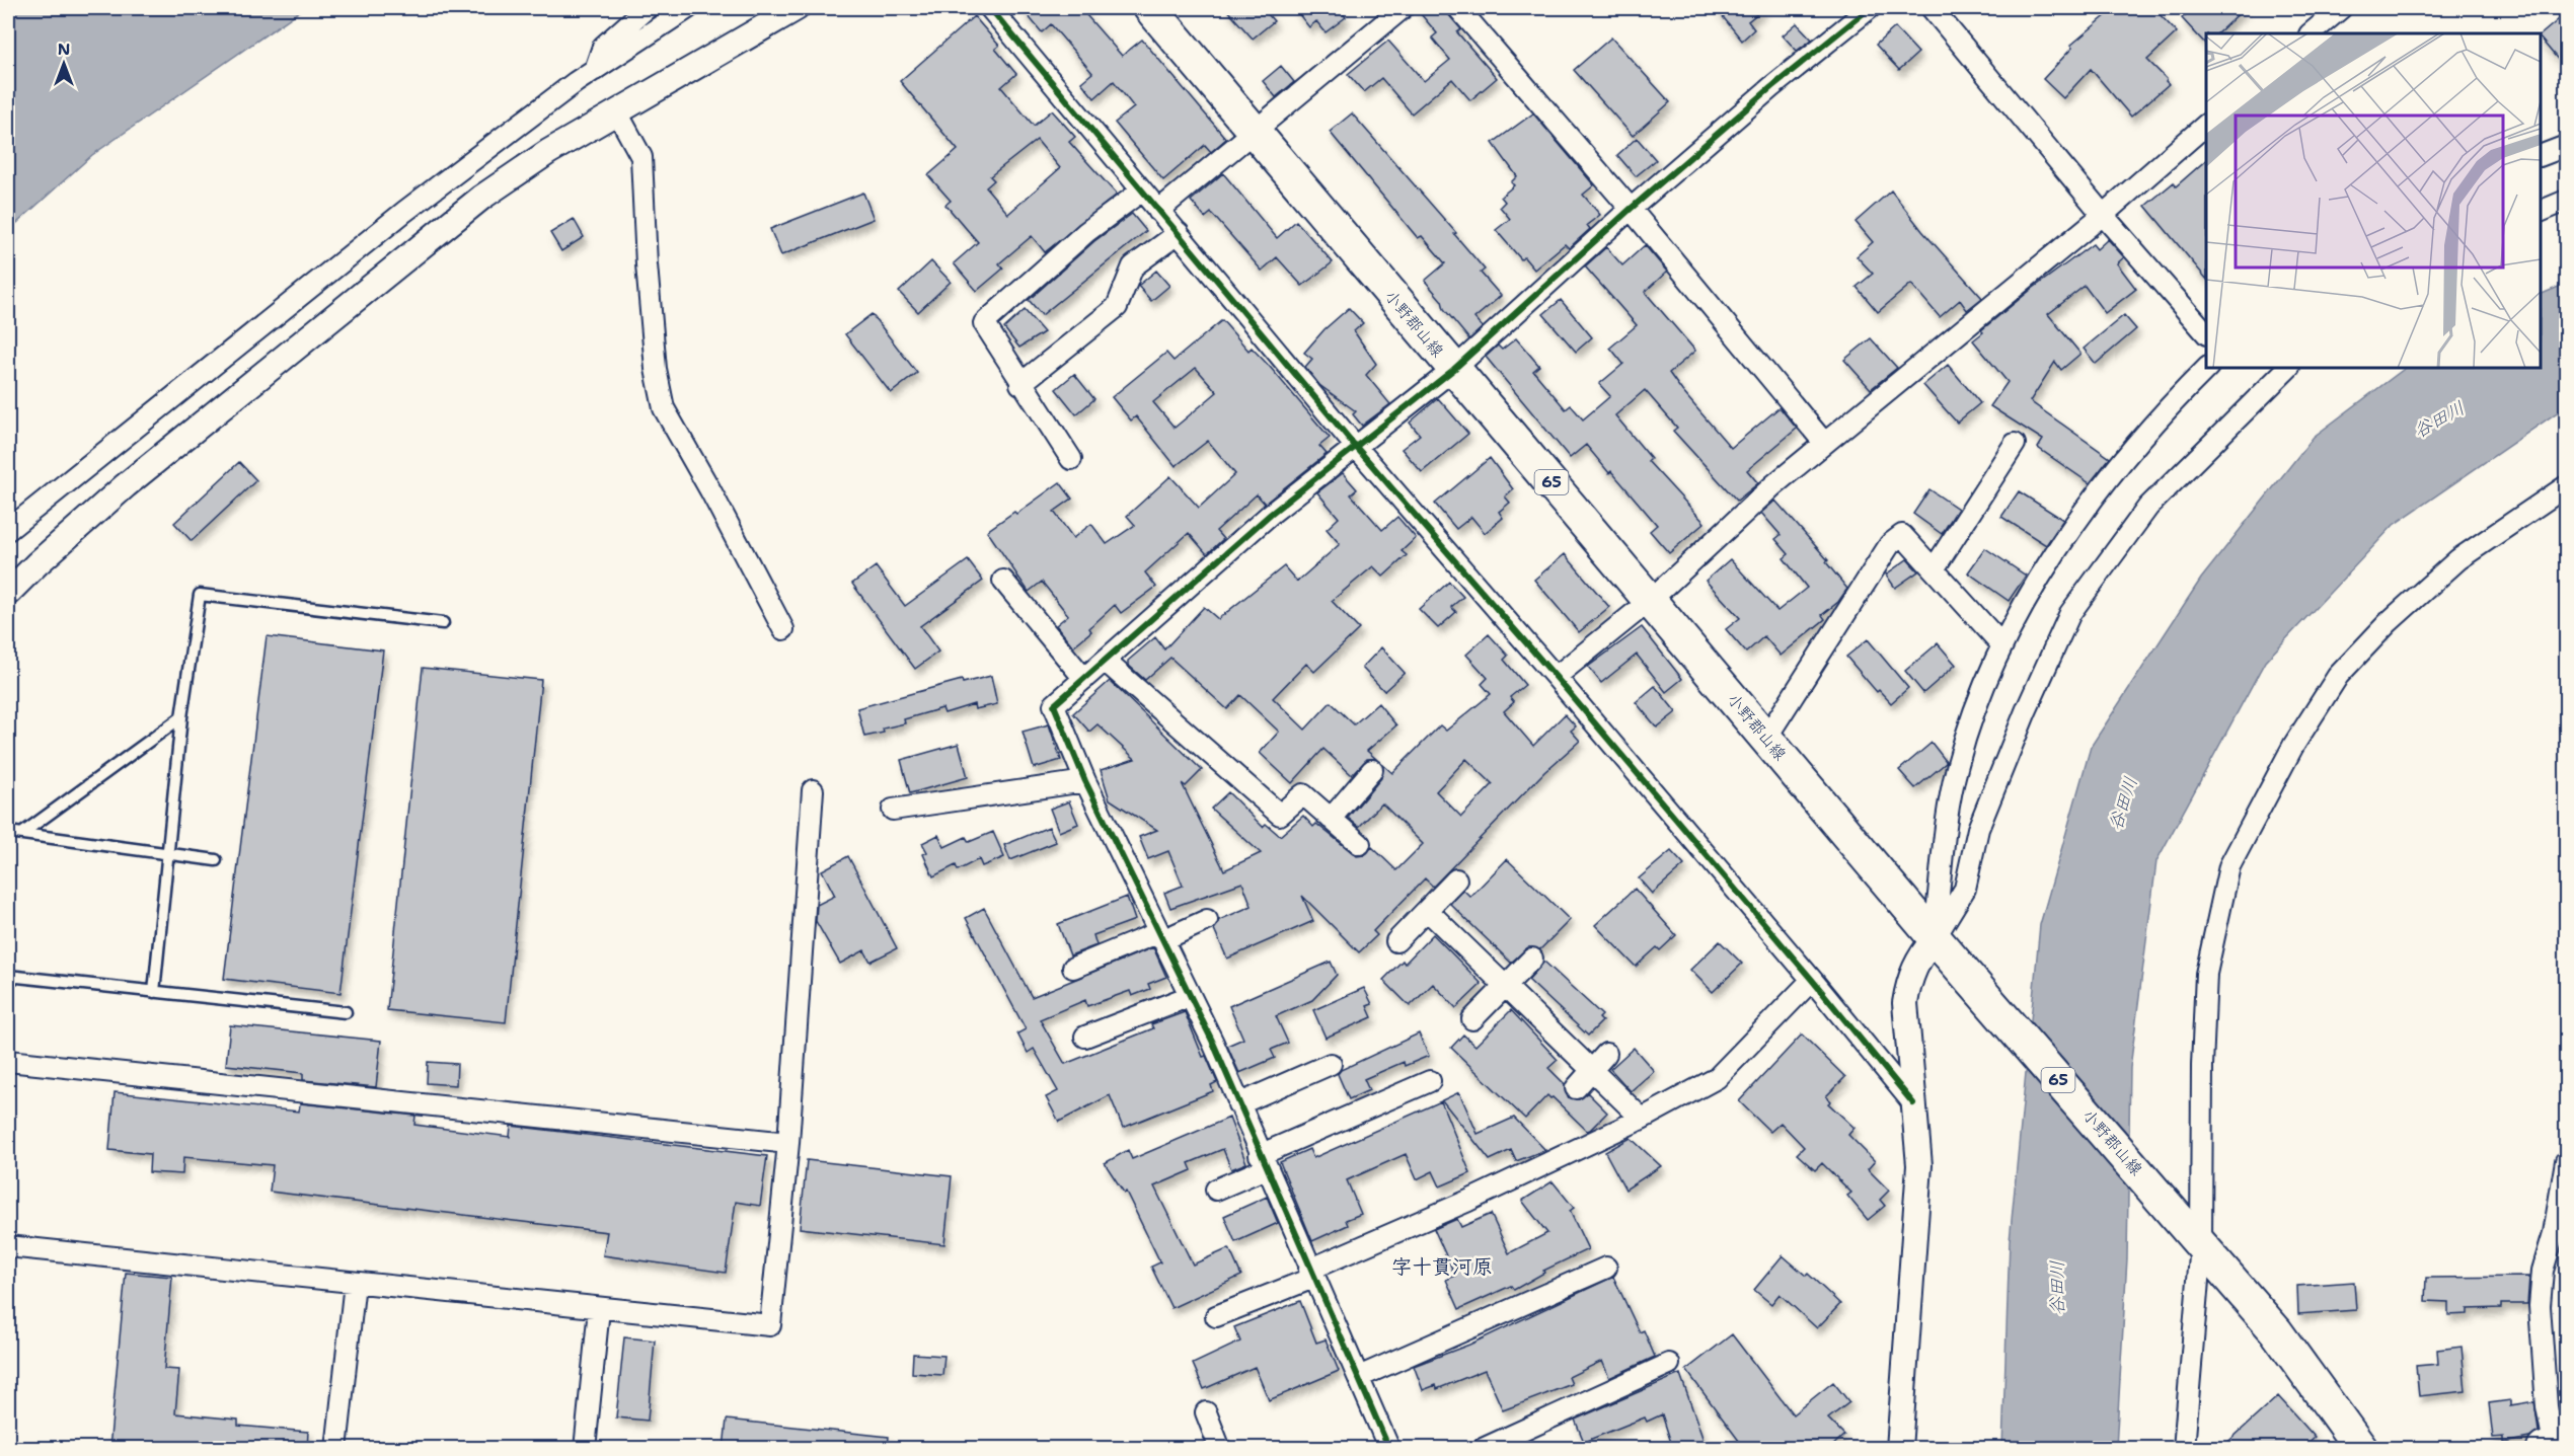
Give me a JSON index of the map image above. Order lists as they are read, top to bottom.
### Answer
{
  "streets": {
    "main road": ["小野郡山線", "65"]
  },
  "districts": ["字十貫河原"],
  "water": ["谷田川"],
  "north": "top"
}
